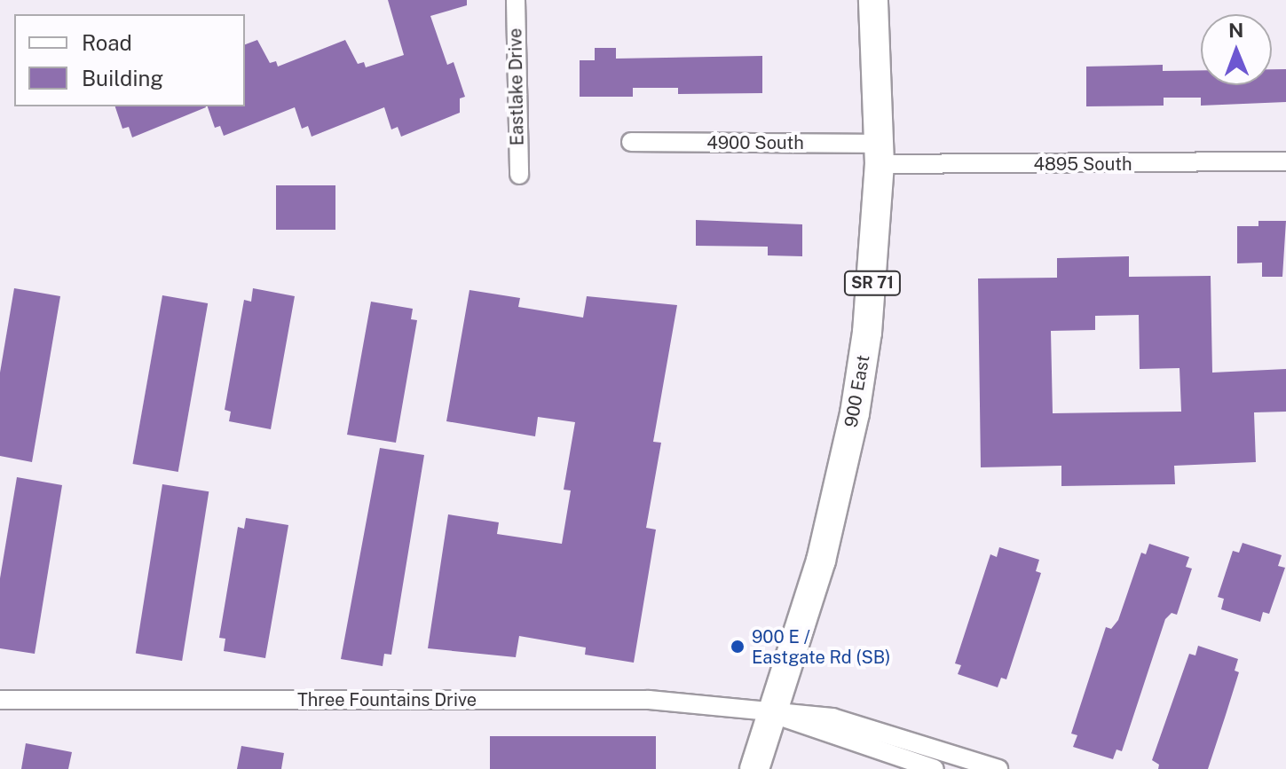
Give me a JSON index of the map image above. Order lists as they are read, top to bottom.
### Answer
{
  "streets": {
    "main road": ["SR 71", "900 East"],
    "street": [
      "Eastlake Drive",
      "4900 South",
      "4895 South",
      "Three Fountains Drive"
    ]
  },
  "crossings": [
    ["4900 South", "4895 South"],
    ["4900 South", "900 East"],
    ["4895 South", "900 East"],
    ["900 East", "Three Fountains Drive"]
  ],
  "places": ["900 E / Eastgate Rd (SB)"],
  "legend": ["Road", "Building"],
  "north": "top"
}
